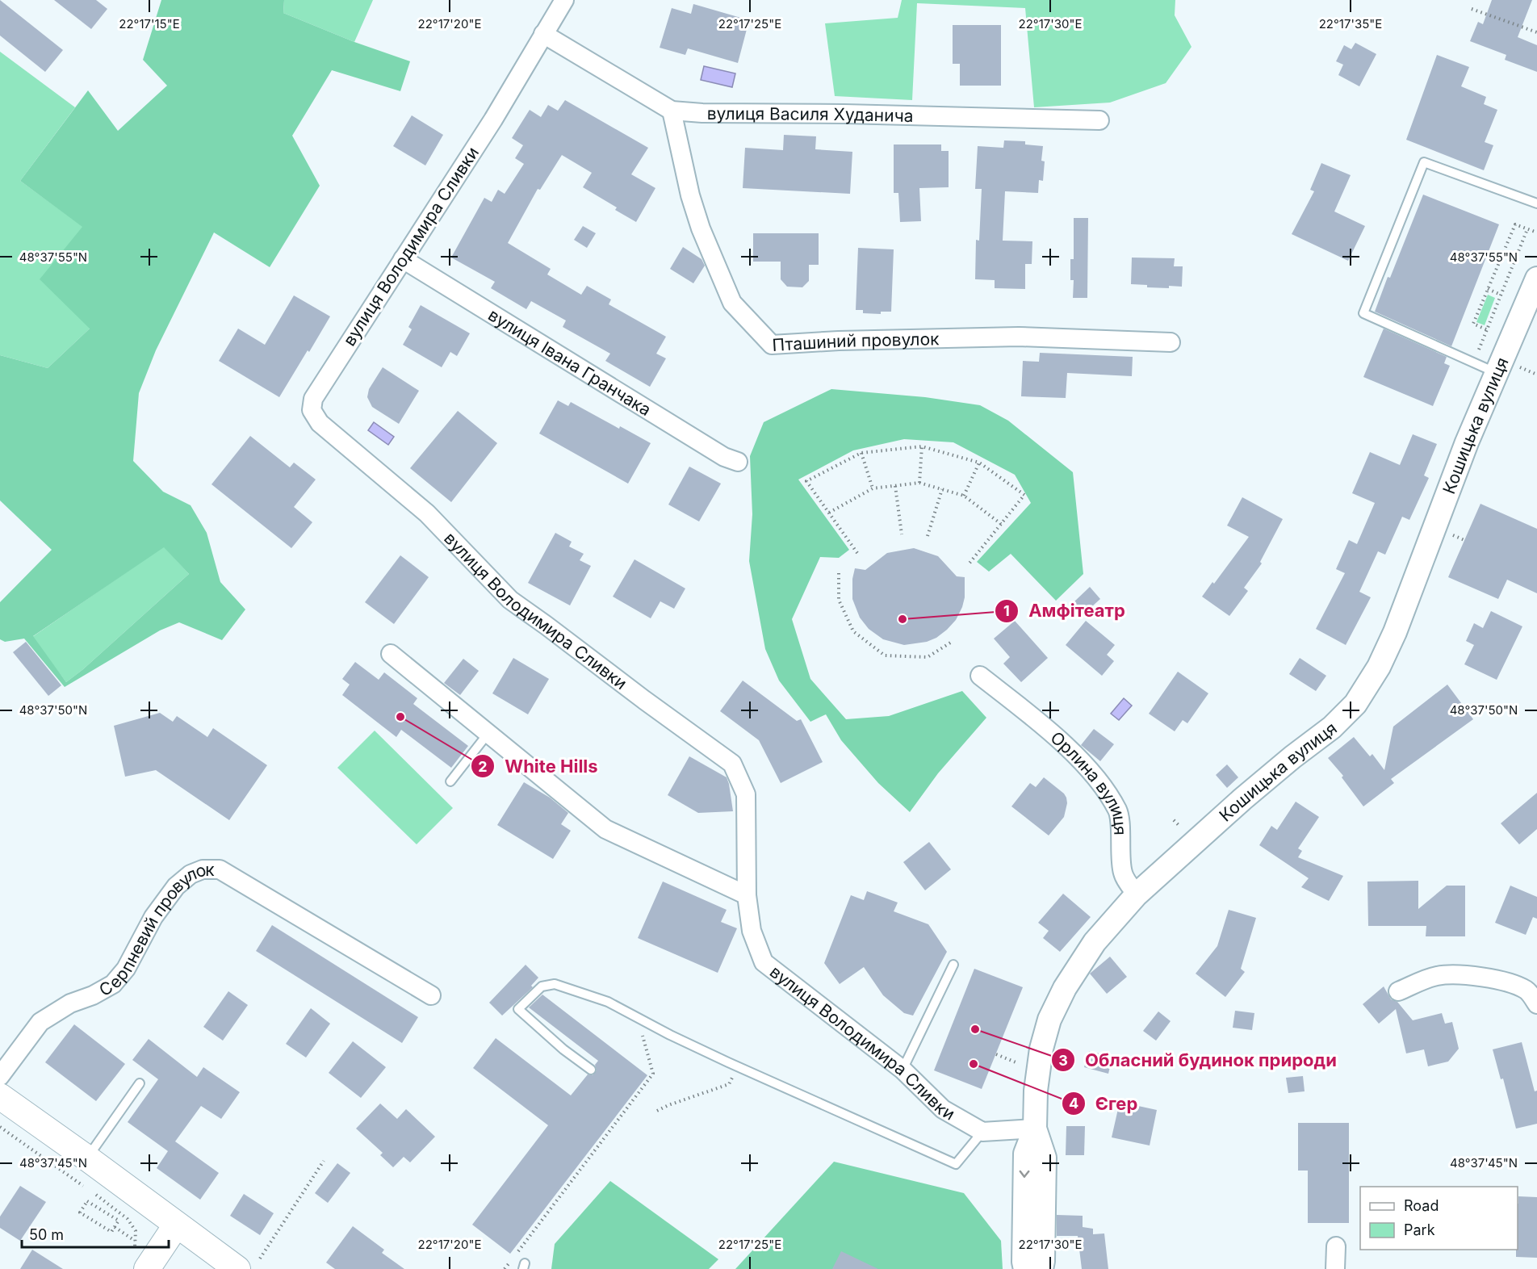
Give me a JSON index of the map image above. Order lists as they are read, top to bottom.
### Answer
{
  "streets": {
    "street": [
      "вулиця Василя Худанича",
      "вулиця Володимира Сливки",
      "Пташиний провулок",
      "вулиця Івана Гранчака",
      "Кошицька вулиця",
      "Орлина вулиця",
      "Серпневий провулок"
    ]
  },
  "crossings": [
    ["вулиця Василя Худанича", "вулиця Володимира Сливки"],
    ["вулиця Василя Худанича", "Пташиний провулок"],
    ["вулиця Володимира Сливки", "вулиця Івана Гранчака"],
    ["Кошицька вулиця", "Орлина вулиця"]
  ],
  "places": [
    "Амфітеатр",
    "White Hills",
    "Обласний будинок природи",
    "Єгер"
  ],
  "legend": ["Road", "Park"],
  "scale_bar": "50 m",
  "coordinates": [
    "22°17'15\"E",
    "22°17'20\"E",
    "22°17'25\"E",
    "22°17'30\"E",
    "22°17'35\"E",
    "48°37'55\"N",
    "48°37'50\"N",
    "48°37'45\"N"
  ]
}
